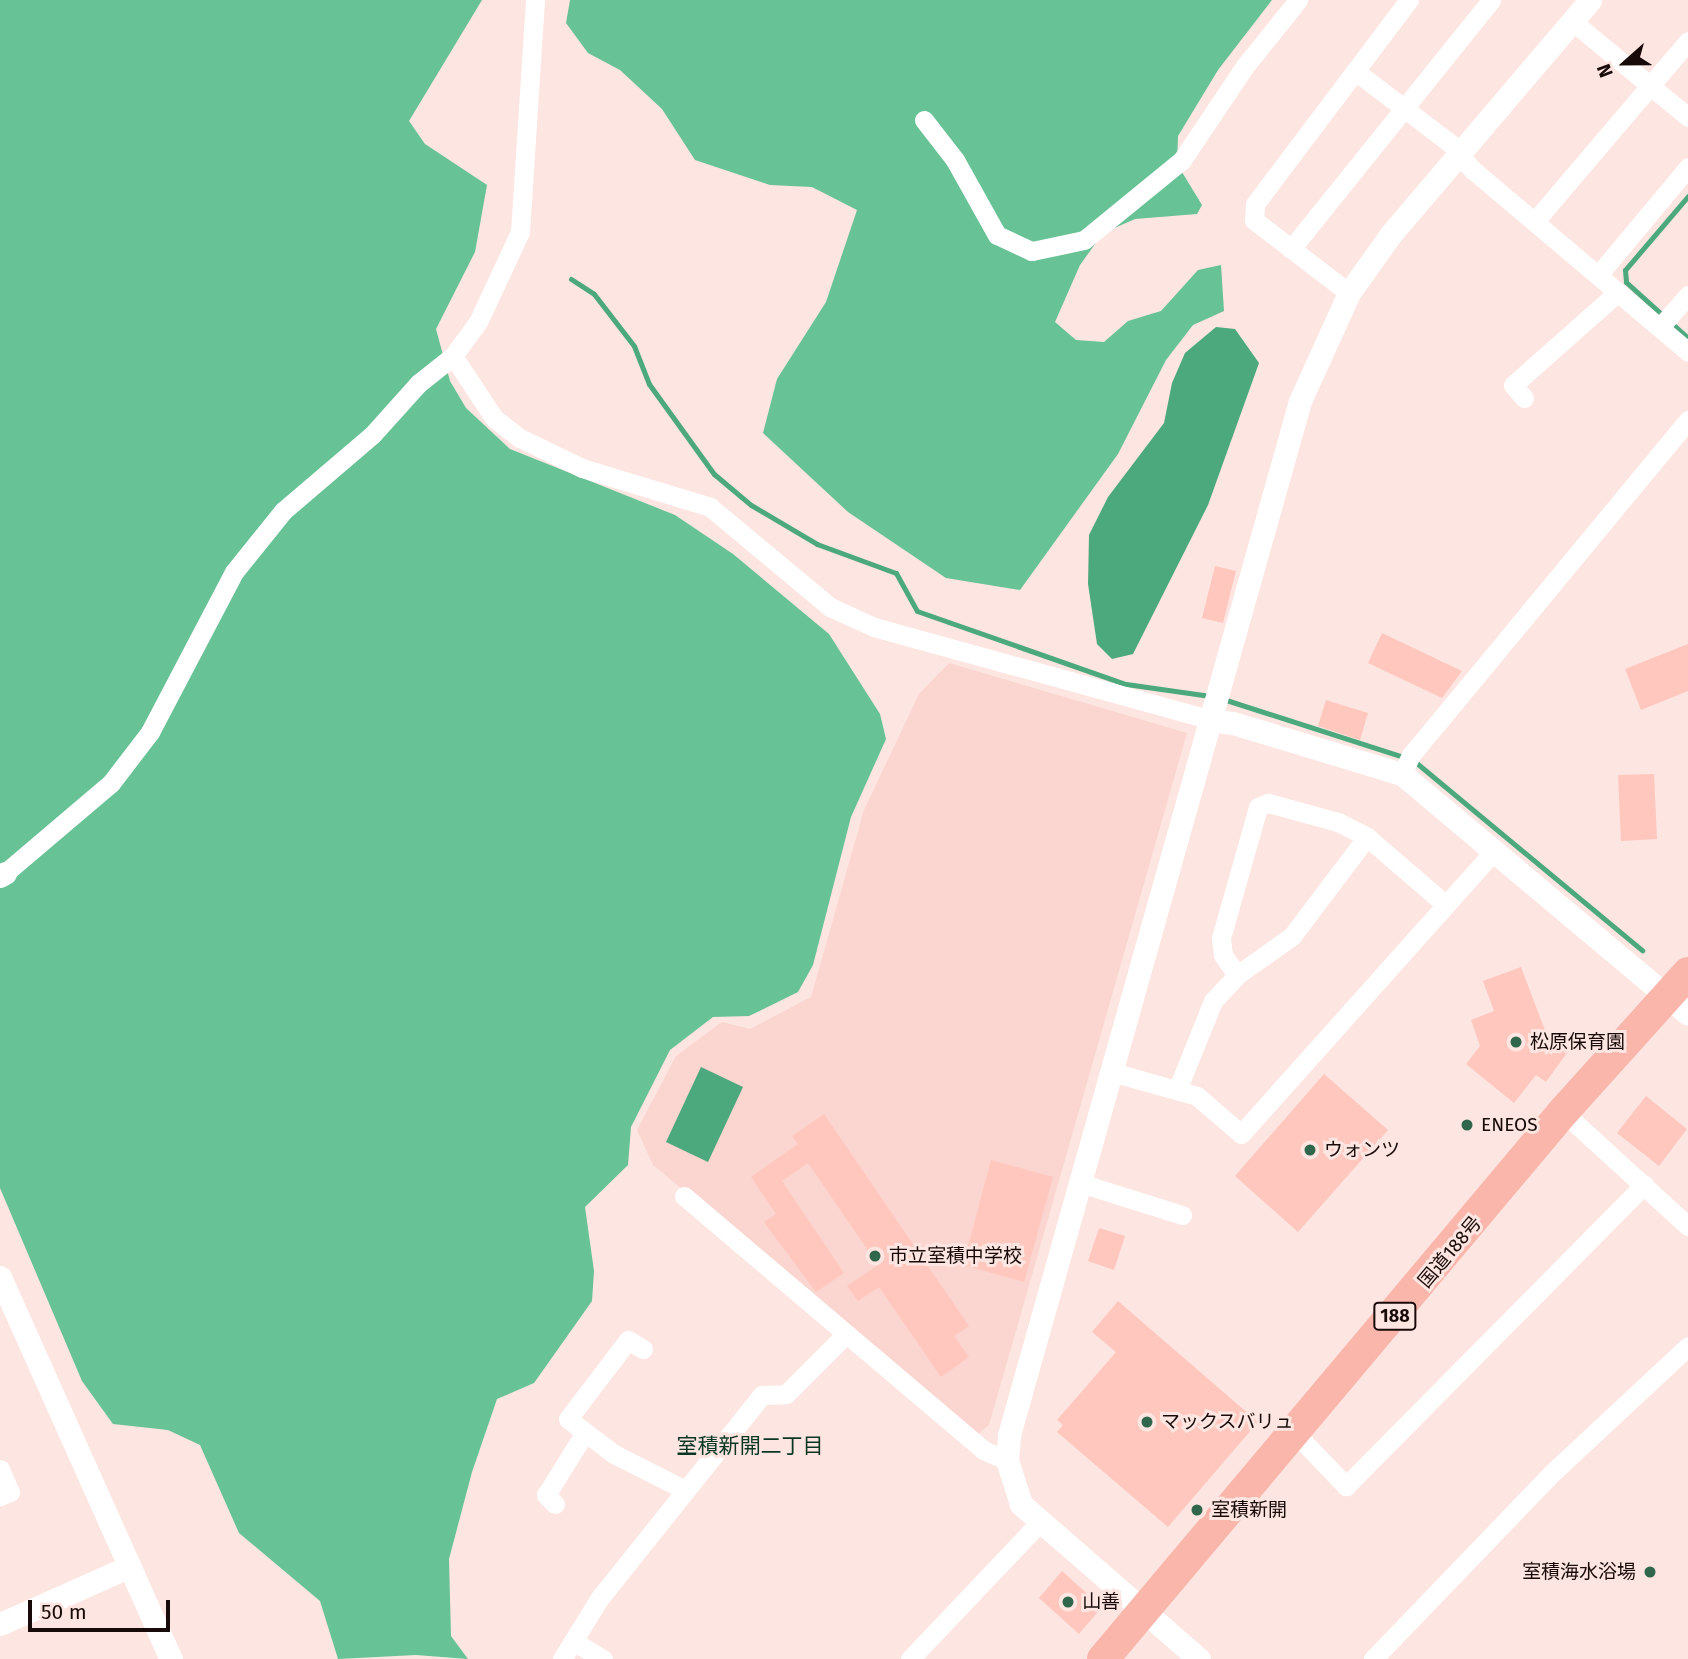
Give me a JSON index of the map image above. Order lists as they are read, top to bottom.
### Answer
{
  "streets": {
    "highway": ["国道188号", "188"]
  },
  "districts": ["室積新開二丁目"],
  "places": [
    "松原保育園",
    "ENEOS",
    "ウォンツ",
    "市立室積中学校",
    "マックスバリュ",
    "室積新開",
    "室積海水浴場",
    "山善"
  ],
  "scale_bar": "50 m",
  "north": "left"
}
